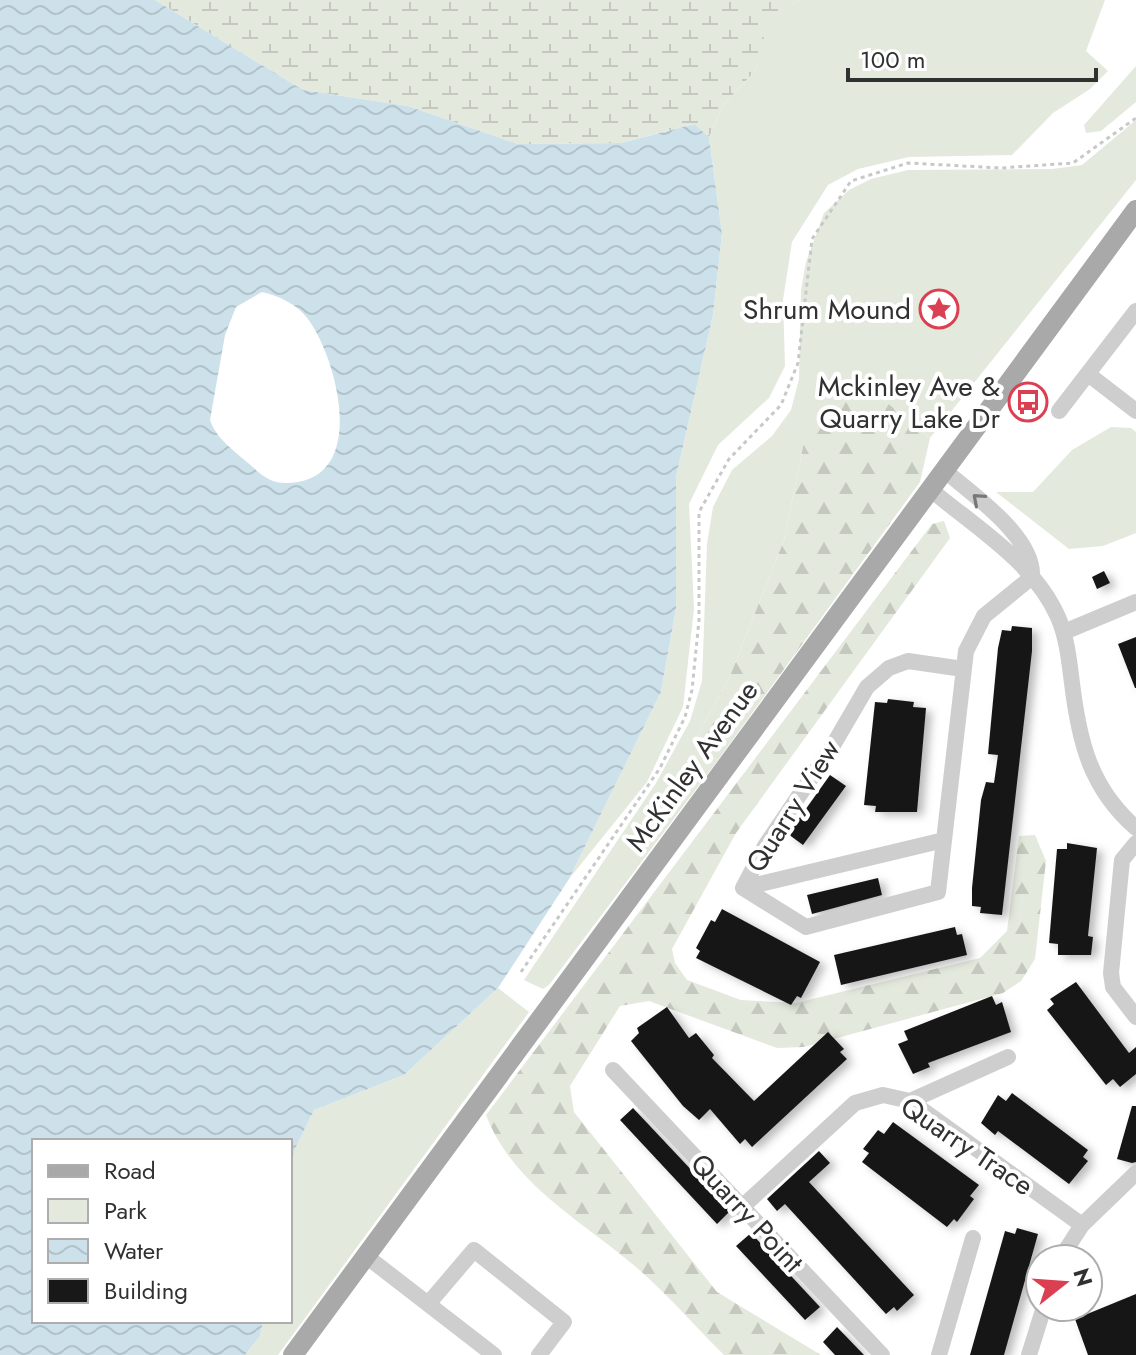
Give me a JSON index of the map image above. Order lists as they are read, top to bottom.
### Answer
{
  "streets": {
    "main road": ["McKinley Avenue"],
    "street": ["Quarry View", "Quarry Trace", "Quarry Point"]
  },
  "crossings": [
    ["Quarry Trace", "Quarry Point"]
  ],
  "places": {
    "place": ["Shrum Mound"],
    "bus stop": ["Mckinley Ave & Quarry Lake Dr"]
  },
  "legend": [
    "Road",
    "Park",
    "Water",
    "Building"
  ],
  "scale_bar": "100 m",
  "north": "right"
}
